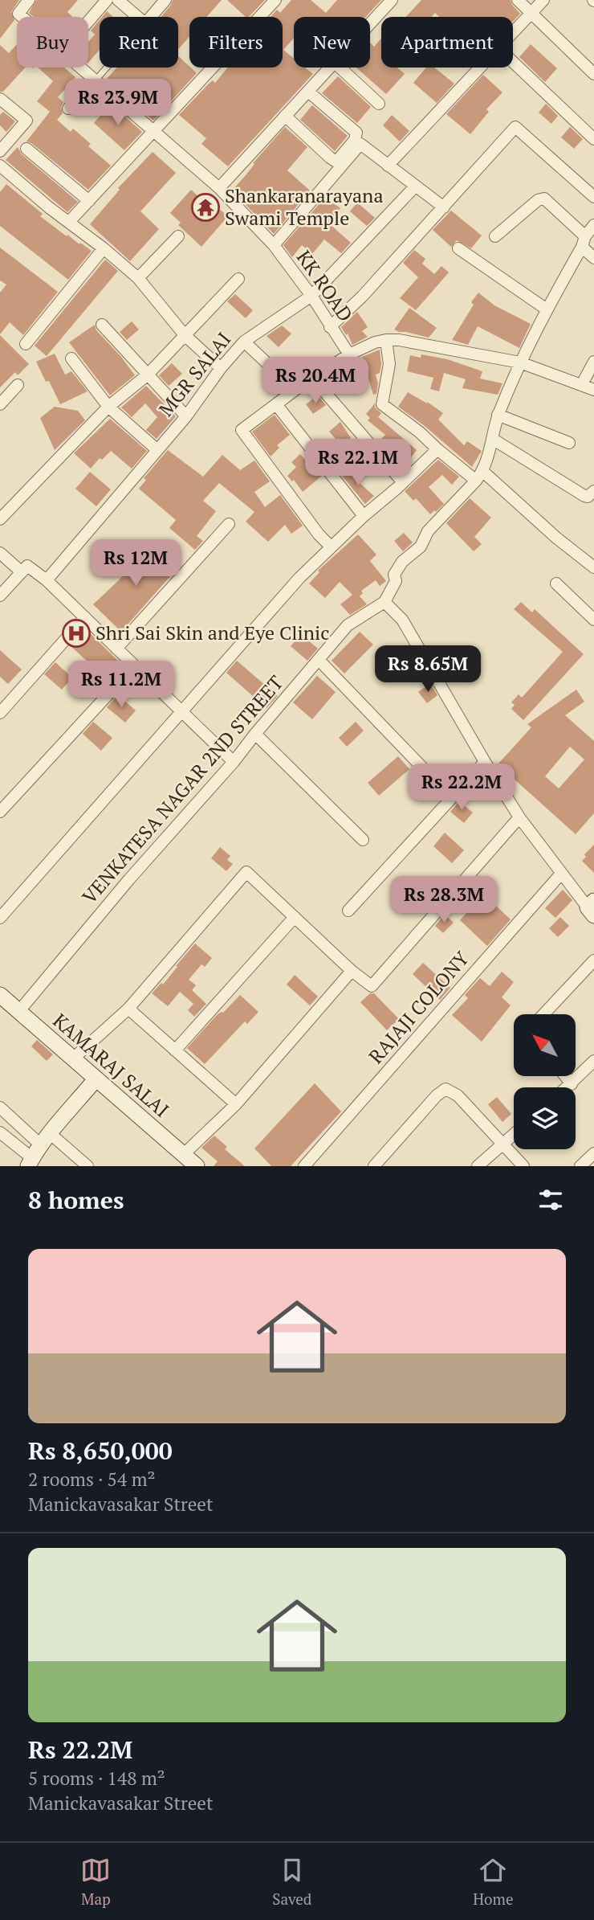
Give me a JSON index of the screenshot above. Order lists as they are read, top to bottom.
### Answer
{
  "streets": {
    "street": [
      "KK ROAD",
      "MGR SALAI",
      "VENKATESA NAGAR 2ND STREET",
      "RAJAJI COLONY",
      "KAMARAJ SALAI"
    ]
  },
  "crossings": [
    ["KK ROAD", "MGR SALAI"],
    ["VENKATESA NAGAR 2ND STREET", "KAMARAJ SALAI"]
  ],
  "places": {
    "temple": ["Shankaranarayana Swami Temple"],
    "hospital": ["Shri Sai Skin and Eye Clinic"]
  },
  "north": "top left",
  "page": {
    "chip": [
      "Buy",
      "Rent",
      "Filters",
      "New",
      "Apartment"
    ],
    "price": [
      "Rs 23.9M",
      "Rs 20.4M",
      "Rs 22.1M",
      "Rs 12M",
      "Rs 8.65M",
      "Rs 11.2M",
      "Rs 22.2M",
      "Rs 28.3M"
    ],
    "heading": "8 homes",
    "list": [
      {
        "name": "Rs 8,650,000",
        "note": "2 rooms · 54 m² · Manickavasakar Street"
      },
      {
        "name": "Rs 22.2M",
        "note": "5 rooms · 148 m² · Manickavasakar Street"
      }
    ],
    "tabs": ["Map", "Saved", "Home"]
  }
}
